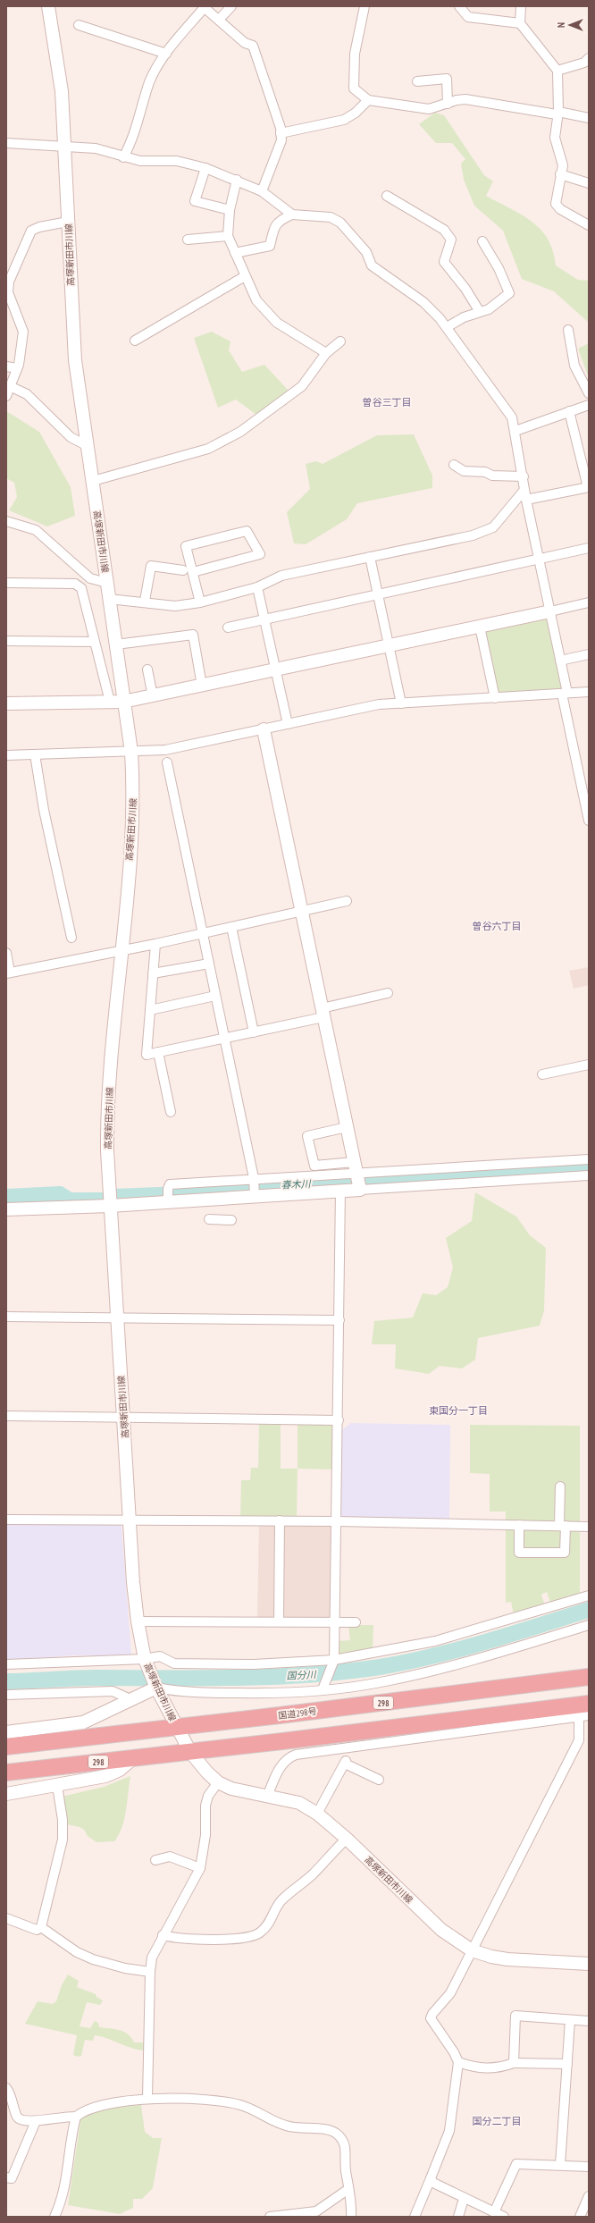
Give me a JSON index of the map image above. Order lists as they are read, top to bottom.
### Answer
{
  "streets": {
    "highway": ["298", "国道298号"],
    "main road": ["高塚新田市川線"]
  },
  "crossings": [
    ["高塚新田市川線", "298"],
    ["高塚新田市川線", "国道298号"]
  ],
  "districts": [
    "曽谷三丁目",
    "曽谷六丁目",
    "東国分一丁目",
    "国分二丁目"
  ],
  "water": ["春木川", "国分川"],
  "north": "left"
}
